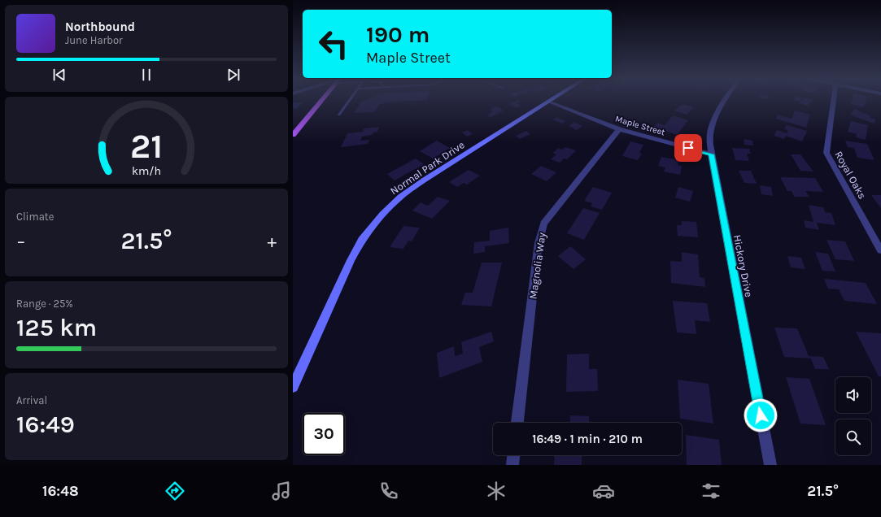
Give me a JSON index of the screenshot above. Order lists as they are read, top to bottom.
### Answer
{
  "streets": {
    "street": [
      "Maple Street",
      "Normal Park Drive",
      "Royal Oaks",
      "Magnolia Way",
      "Hickory Drive"
    ]
  },
  "crossings": [
    ["Maple Street", "Normal Park Drive"],
    ["Maple Street", "Magnolia Way"],
    ["Maple Street", "Hickory Drive"]
  ],
  "page": {
    "turn": ["190 m", "Maple Street"],
    "song": ["Northbound", "June Harbor"],
    "tile": [
      "Climate",
      ["Range · 25%", "125 km"],
      ["Arrival", "16:49"]
    ],
    "heat": ["−", "21.5°", "+"],
    "limit": "30",
    "trip": "16:49 · 1 min · 210 m",
    "tabs": ["16:48", "21.5°"],
    "gauge": ["21", "km/h"]
  }
}
